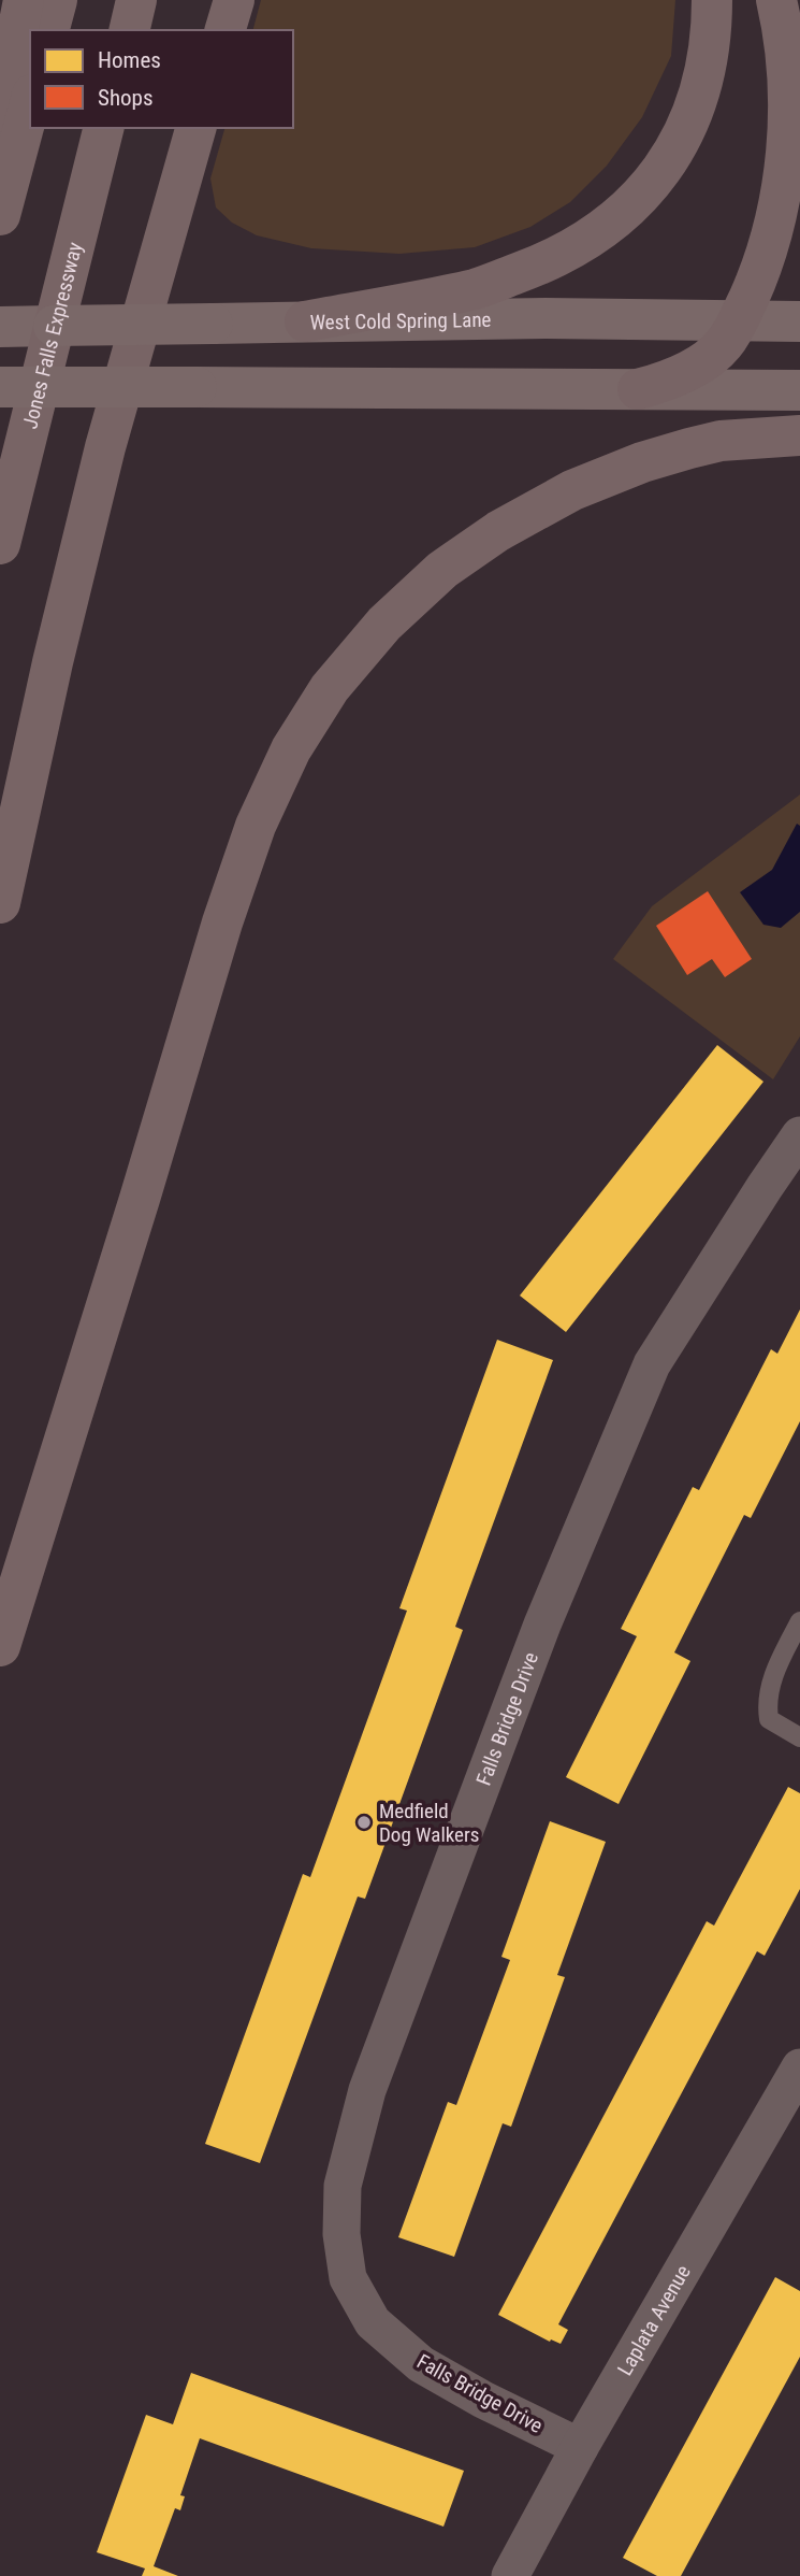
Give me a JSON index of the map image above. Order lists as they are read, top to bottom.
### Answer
{
  "streets": {
    "highway": ["Jones Falls Expressway"],
    "main road": ["West Cold Spring Lane"],
    "street": ["Falls Bridge Drive", "Laplata Avenue"]
  },
  "crossings": [
    ["Falls Bridge Drive", "Laplata Avenue"]
  ],
  "places": ["Medfield Dog Walkers"],
  "legend": ["Homes", "Shops"]
}
